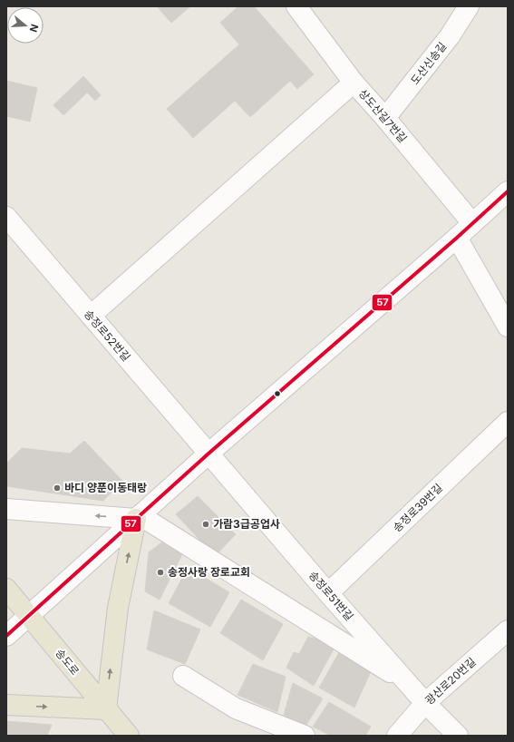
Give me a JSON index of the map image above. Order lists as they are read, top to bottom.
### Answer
{
  "streets": {
    "main road": ["송도로"],
    "street": [
      "도산신송길",
      "상도산길7번길",
      "송정로52번길",
      "송정로39번길",
      "송정로51번길",
      "광산로20번길"
    ]
  },
  "crossings": [
    ["도산신송길", "상도산길7번길"],
    ["송정로52번길", "송정로51번길"],
    ["송정로39번길", "송정로51번길"],
    ["송정로51번길", "광산로20번길"]
  ],
  "places": ["바디 양푼이동태랑", "가람3급공업사", "송정사랑 장로교회"],
  "lines": ["transit line 57"],
  "north": "right"
}
